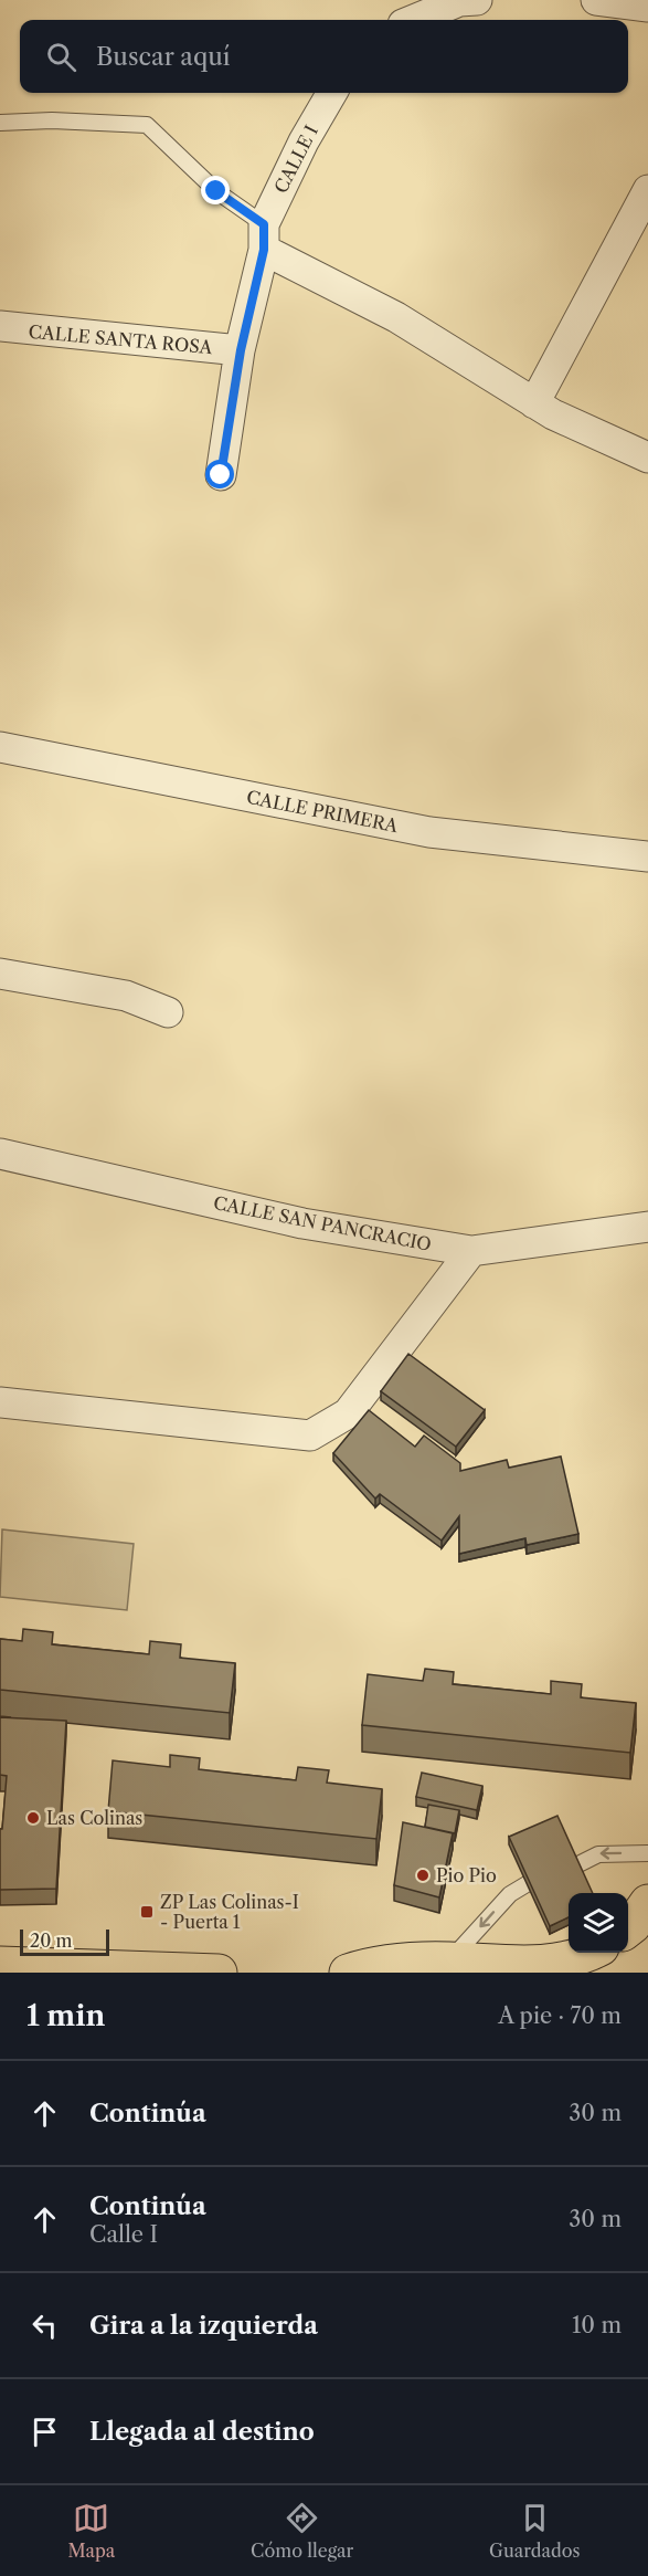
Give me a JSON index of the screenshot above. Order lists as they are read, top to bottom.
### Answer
{
  "streets": {
    "street": [
      "CALLE I",
      "CALLE SANTA ROSA",
      "CALLE PRIMERA",
      "CALLE SAN PANCRACIO"
    ]
  },
  "crossings": [
    ["CALLE I", "CALLE SANTA ROSA"]
  ],
  "places": {
    "other": ["Las Colinas", "Pio Pio"],
    "transit": ["ZP Las Colinas-I - Puerta 1"]
  },
  "scale_bar": "20 m",
  "page": {
    "search": "Buscar aquí",
    "scale": "20 m",
    "heading": ["1 min", "A pie · 70 m"],
    "list": [
      ["Continúa", "30 m"],
      ["Continúa", "Calle I", "30 m"],
      ["Gira a la izquierda", "10 m"],
      "Llegada al destino"
    ],
    "nav": ["Mapa", "Cómo llegar", "Guardados"]
  }
}
